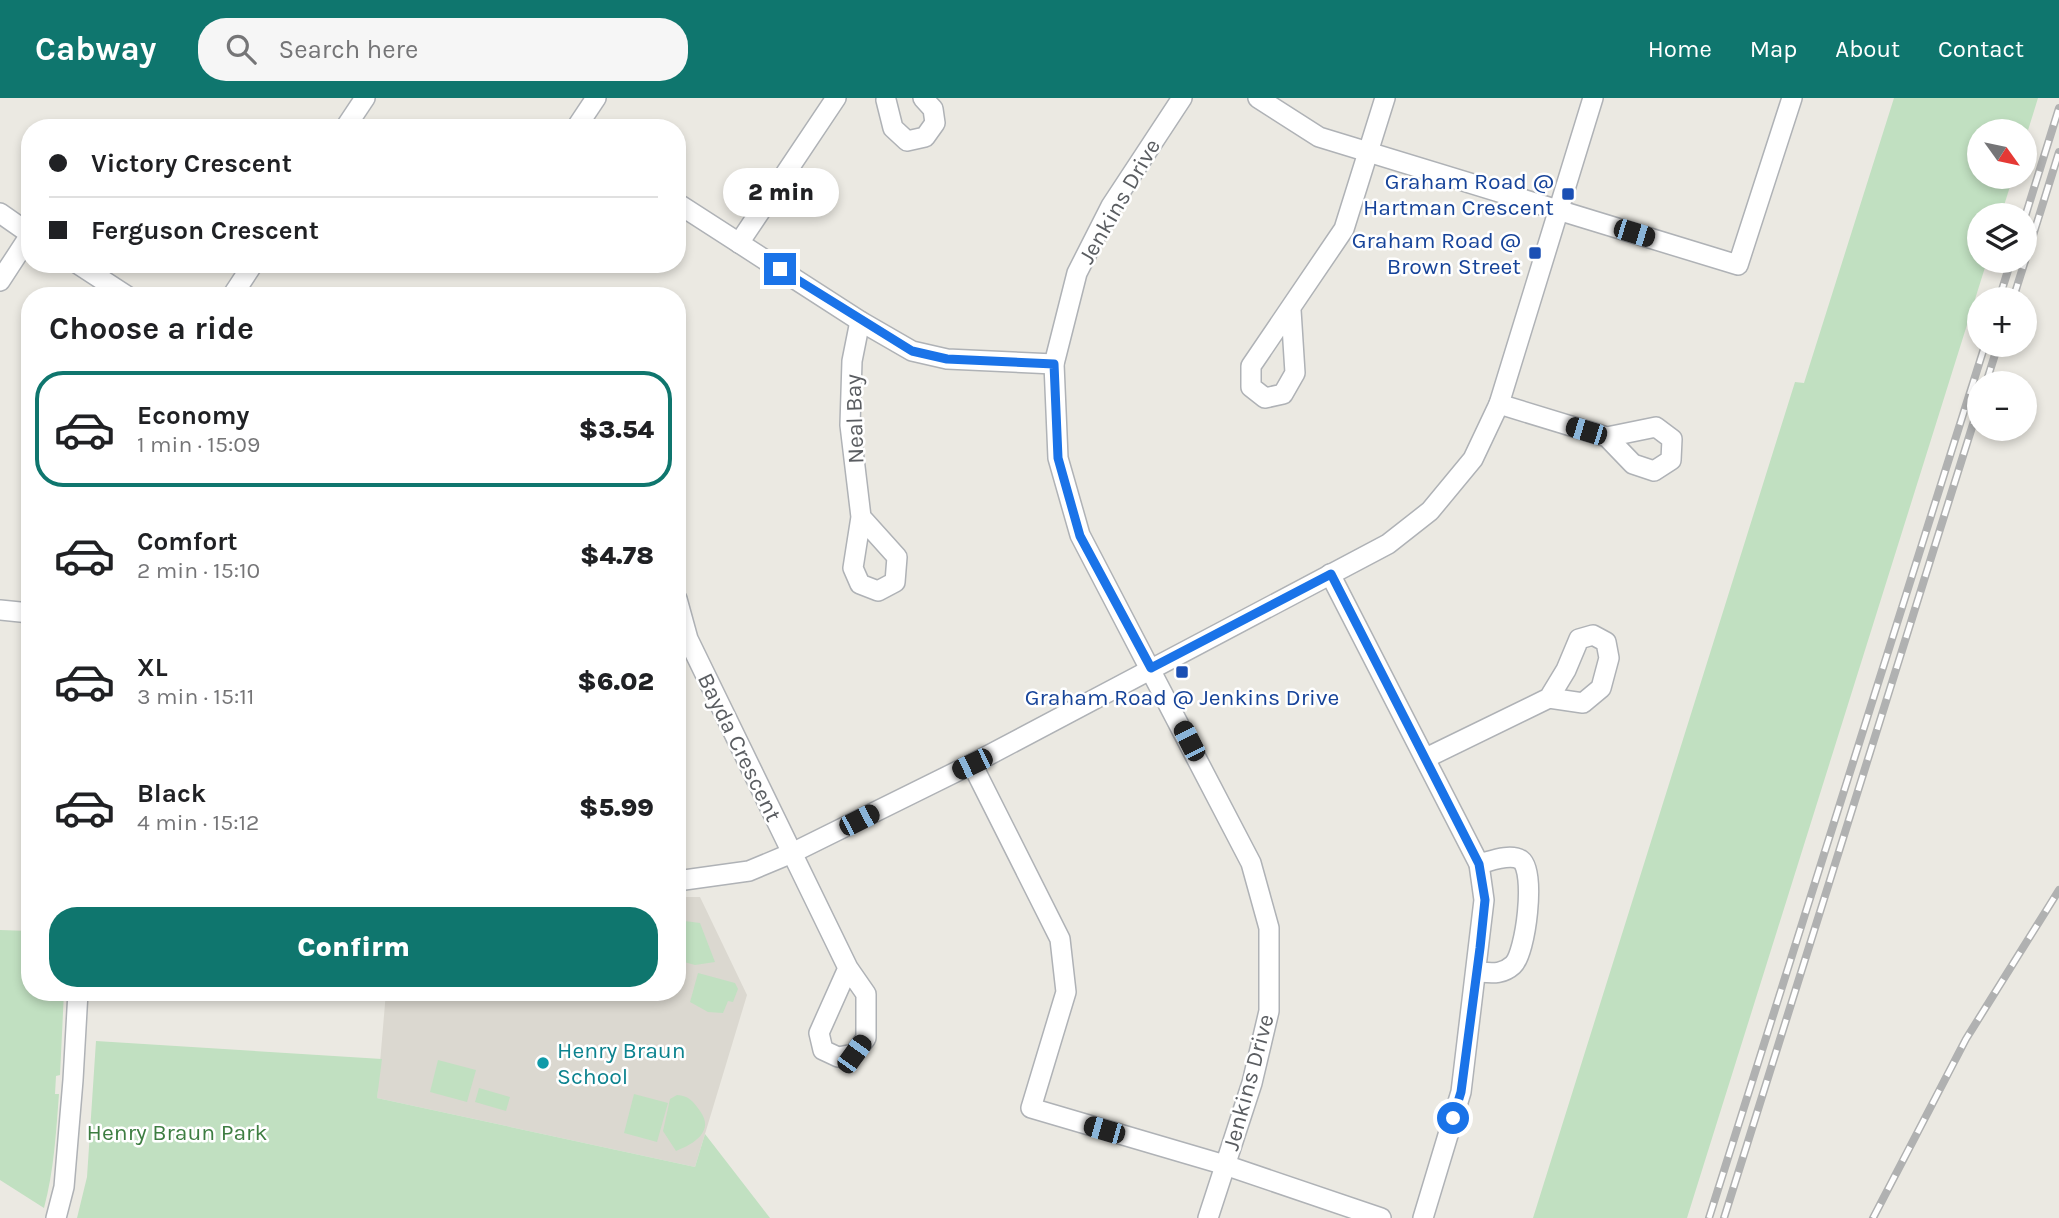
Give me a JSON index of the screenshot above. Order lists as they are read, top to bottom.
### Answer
{
  "streets": {
    "street": ["Jenkins Drive", "Neal Bay", "Bayda Crescent"]
  },
  "parks": ["Henry Braun Park"],
  "places": {
    "transit": ["Graham Road @ Hartman Crescent", "Graham Road @ Brown Street", "Graham Road @ Jenkins Drive"],
    "other": ["Henry Braun School"]
  },
  "north": "bottom right",
  "page": {
    "header": "Cabway",
    "search": "Search here",
    "nav": [
      "Home",
      "Map",
      "About",
      "Contact"
    ],
    "map_buttons": ["+", "−"],
    "banner": ["Victory Crescent", "Ferguson Crescent"],
    "bubble": "2 min",
    "heading": "Choose a ride",
    "list": [
      {
        "name": "Economy",
        "note": "1 min · 15:09",
        "value": "$3.54"
      },
      {
        "name": "Comfort",
        "note": "2 min · 15:10",
        "value": "$4.78"
      },
      {
        "name": "XL",
        "note": "3 min · 15:11",
        "value": "$6.02"
      },
      {
        "name": "Black",
        "note": "4 min · 15:12",
        "value": "$5.99"
      }
    ],
    "buttons": "Confirm"
  }
}
